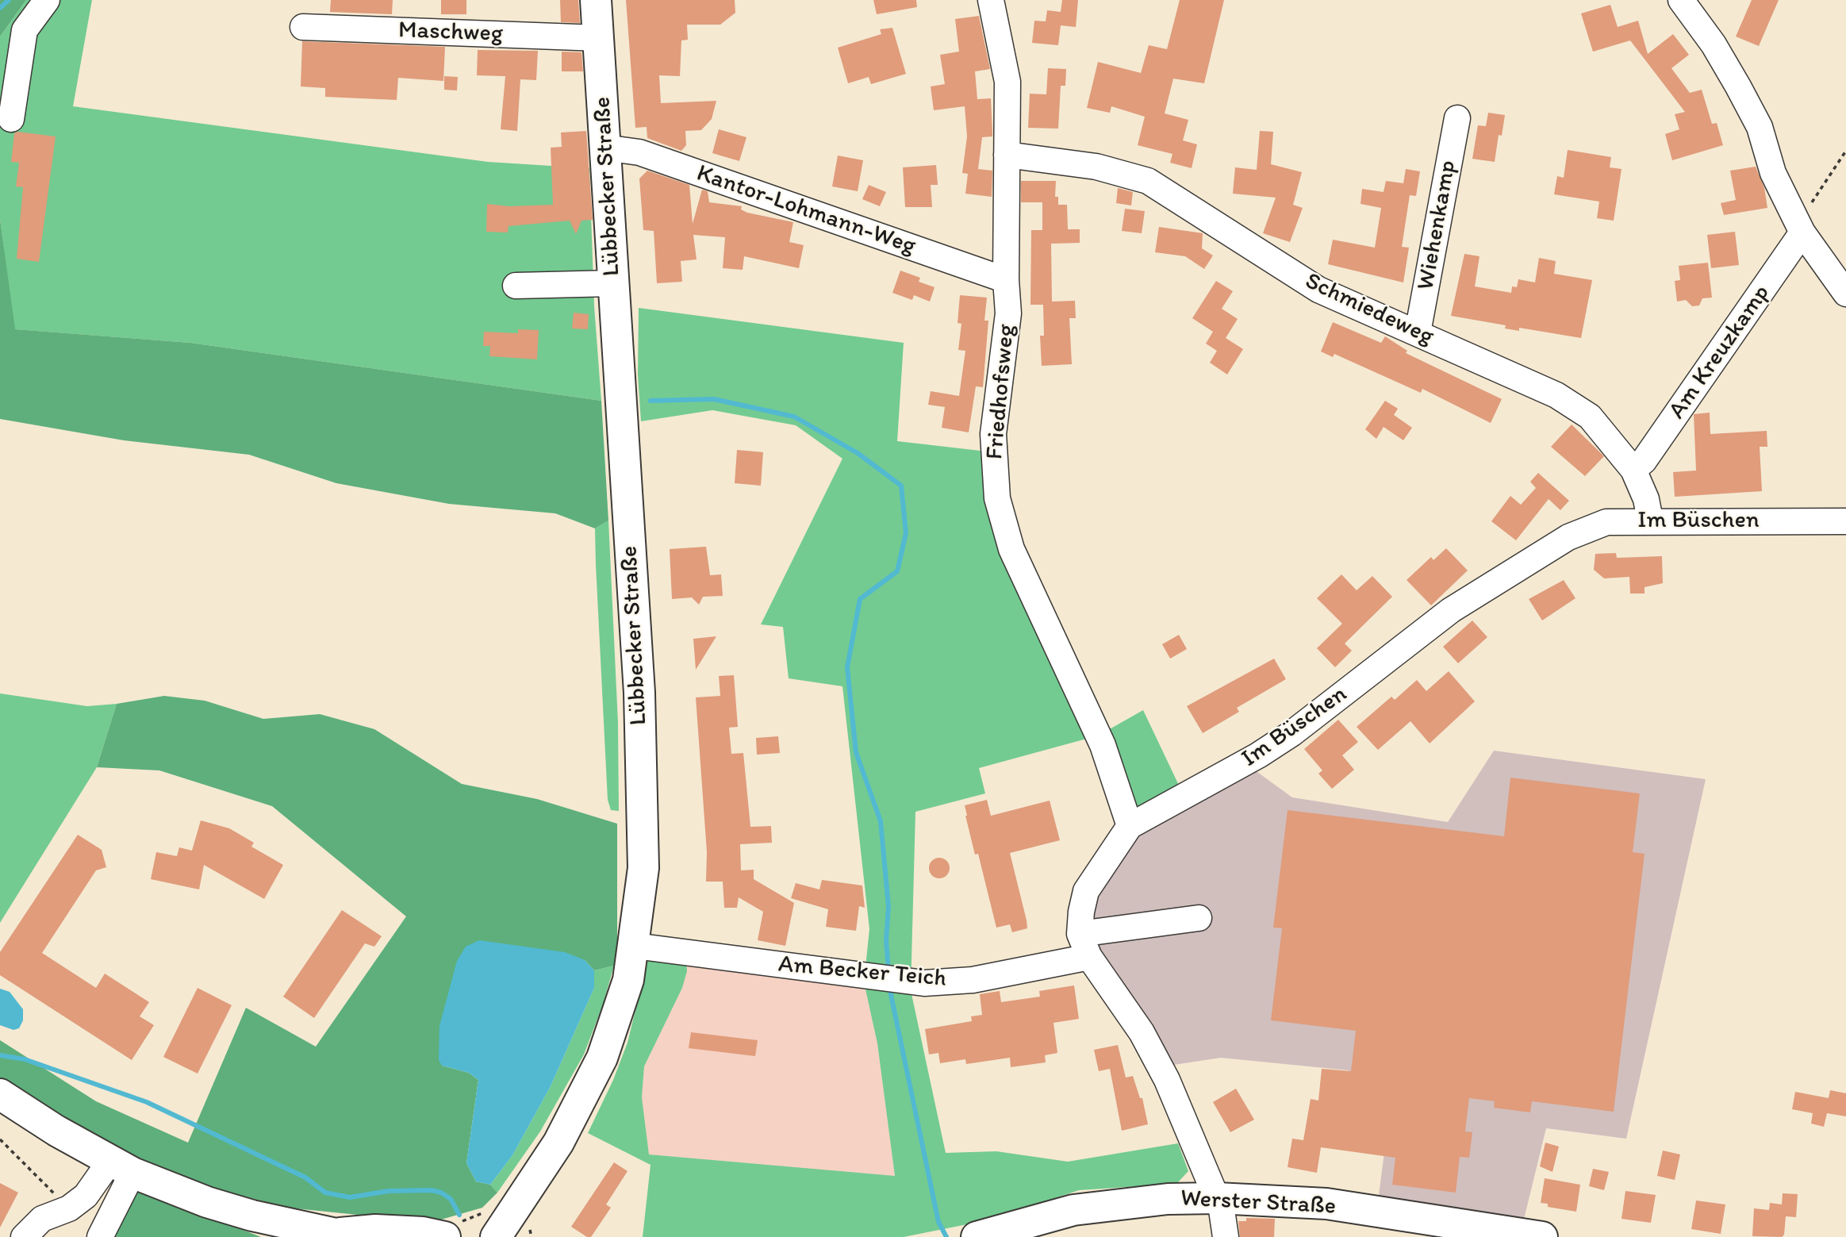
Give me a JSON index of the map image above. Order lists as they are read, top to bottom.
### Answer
{
  "streets": {
    "main road": ["Lübbecker Straße", "Werster Straße"],
    "street": [
      "Maschweg",
      "Kantor-Lohmann-Weg",
      "Wiehenkamp",
      "Schmiedeweg",
      "Am Kreuzkamp",
      "Friedhofsweg",
      "Im Büschen",
      "Am Becker Teich"
    ]
  },
  "crossings": [
    ["Maschweg", "Lübbecker Straße"],
    ["Lübbecker Straße", "Kantor-Lohmann-Weg"],
    ["Lübbecker Straße", "Am Becker Teich"],
    ["Kantor-Lohmann-Weg", "Friedhofsweg"],
    ["Wiehenkamp", "Schmiedeweg"],
    ["Schmiedeweg", "Am Kreuzkamp"],
    ["Schmiedeweg", "Friedhofsweg"],
    ["Schmiedeweg", "Im Büschen"],
    ["Friedhofsweg", "Im Büschen"],
    ["Im Büschen", "Am Becker Teich"]
  ]
}
